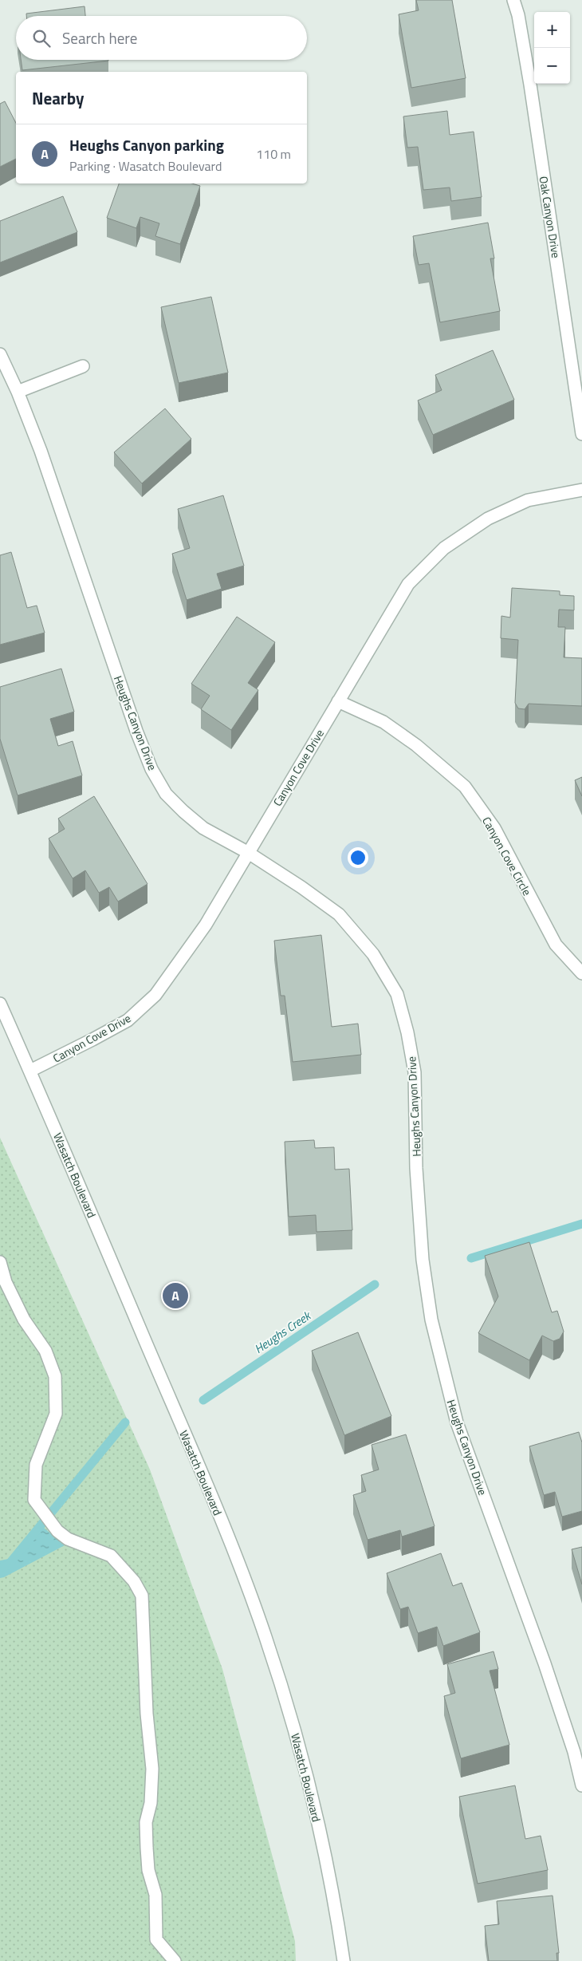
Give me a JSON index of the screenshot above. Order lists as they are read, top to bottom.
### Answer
{
  "streets": {
    "street": [
      "Oak Canyon Drive",
      "Heughs Canyon Drive",
      "Canyon Cove Drive",
      "Canyon Cove Circle",
      "Wasatch Boulevard"
    ]
  },
  "crossings": [
    ["Heughs Canyon Drive", "Canyon Cove Drive"],
    ["Canyon Cove Drive", "Canyon Cove Circle"],
    ["Canyon Cove Drive", "Wasatch Boulevard"]
  ],
  "water": ["Heughs Creek"],
  "page": {
    "map_buttons": ["+", "−"],
    "search": "Search here",
    "heading": "Nearby",
    "list": [
      {
        "mark": "A",
        "name": "Heughs Canyon parking",
        "note": "Parking · Wasatch Boulevard",
        "value": "110 m"
      }
    ],
    "pins": "A"
  }
}
